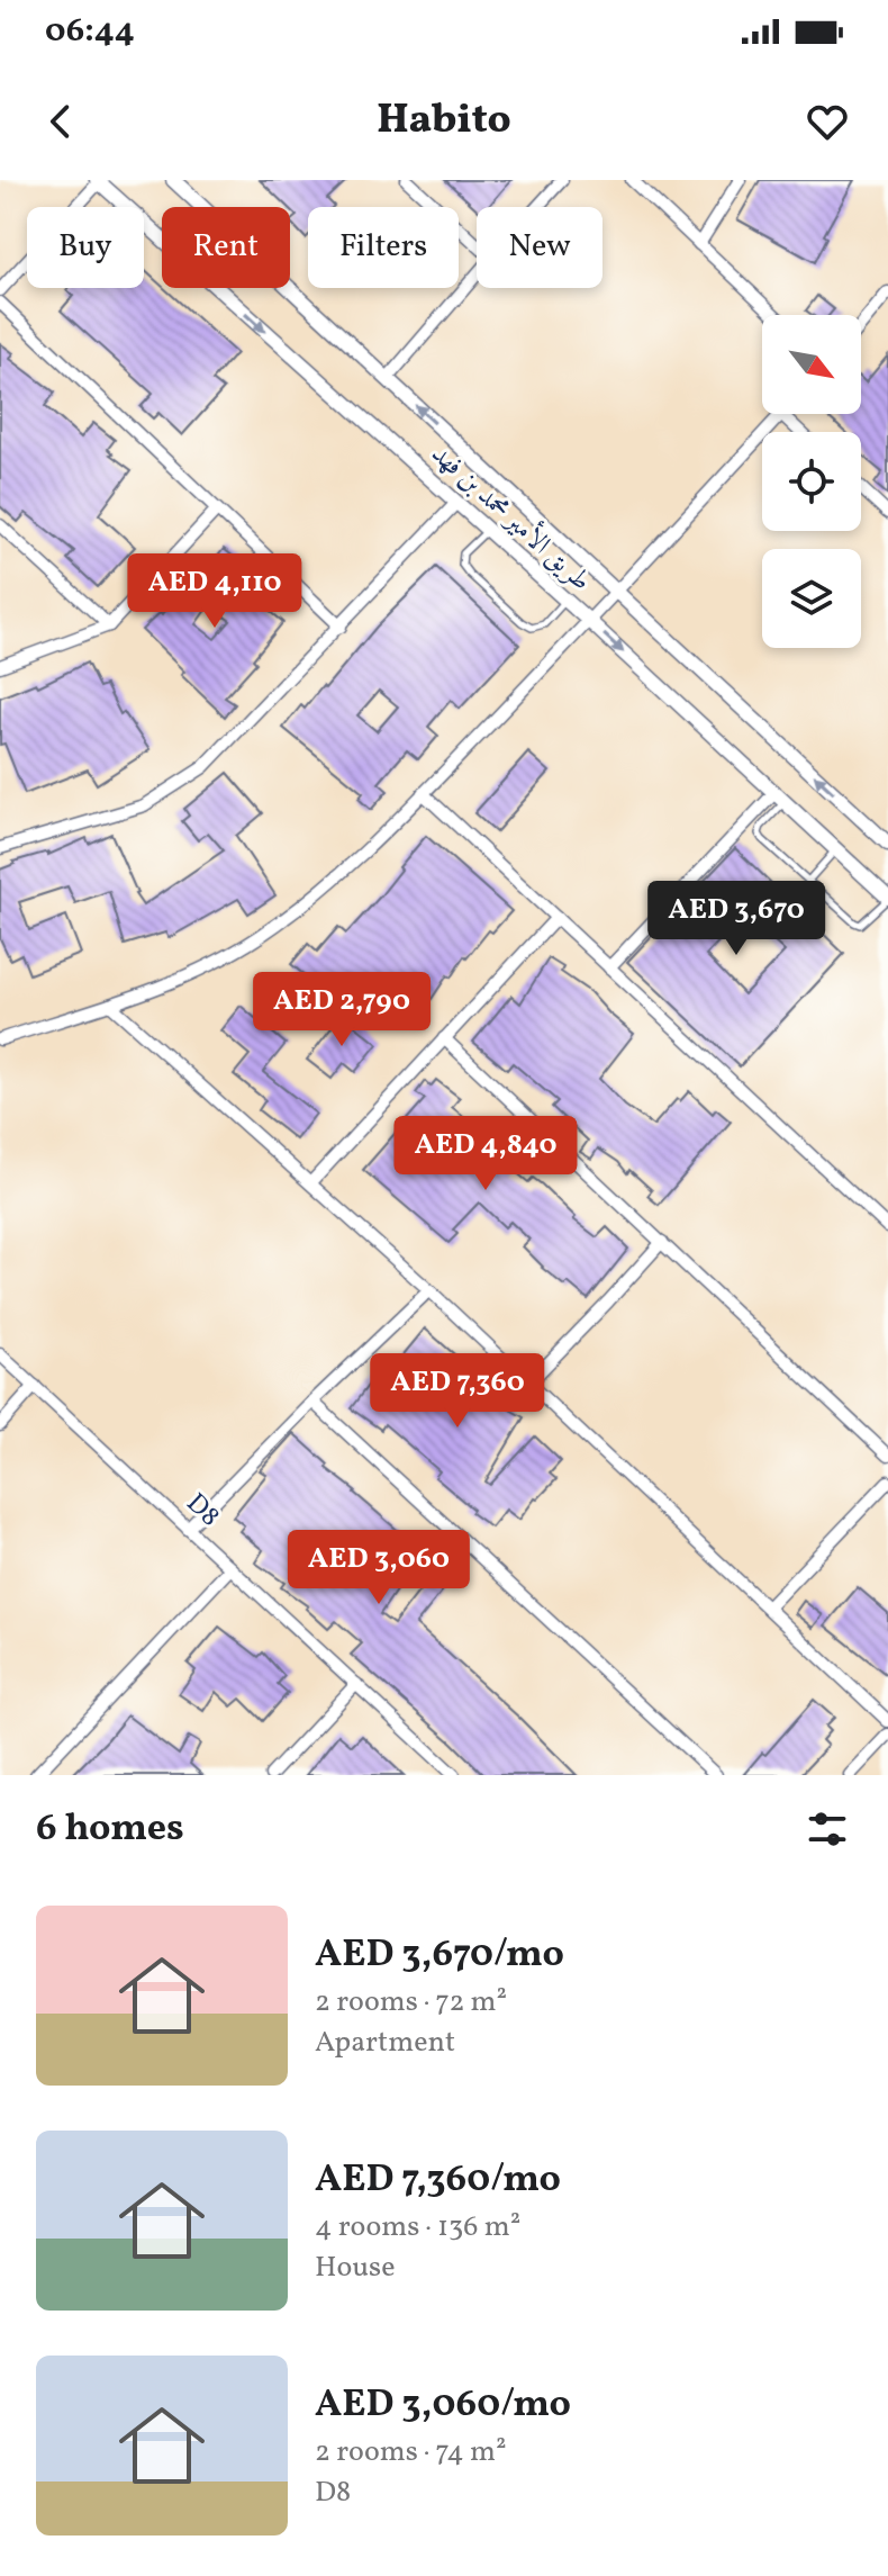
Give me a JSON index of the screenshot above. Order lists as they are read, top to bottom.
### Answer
{
  "streets": {
    "street": ["طريق الأمير محمد بن فهد", "D8"]
  },
  "north": "bottom right",
  "page": {
    "status": "06:44",
    "header": "Habito",
    "chip": [
      "Buy",
      "Rent",
      "Filters",
      "New"
    ],
    "price": [
      "AED 4,110",
      "AED 3,670",
      "AED 2,790",
      "AED 4,840",
      "AED 7,360",
      "AED 3,060"
    ],
    "heading": "6 homes",
    "list": [
      {
        "name": "AED 3,670/mo",
        "note": "2 rooms · 72 m² · Apartment"
      },
      {
        "name": "AED 7,360/mo",
        "note": "4 rooms · 136 m² · House"
      },
      {
        "name": "AED 3,060/mo",
        "note": "2 rooms · 74 m² · D8"
      }
    ]
  }
}
